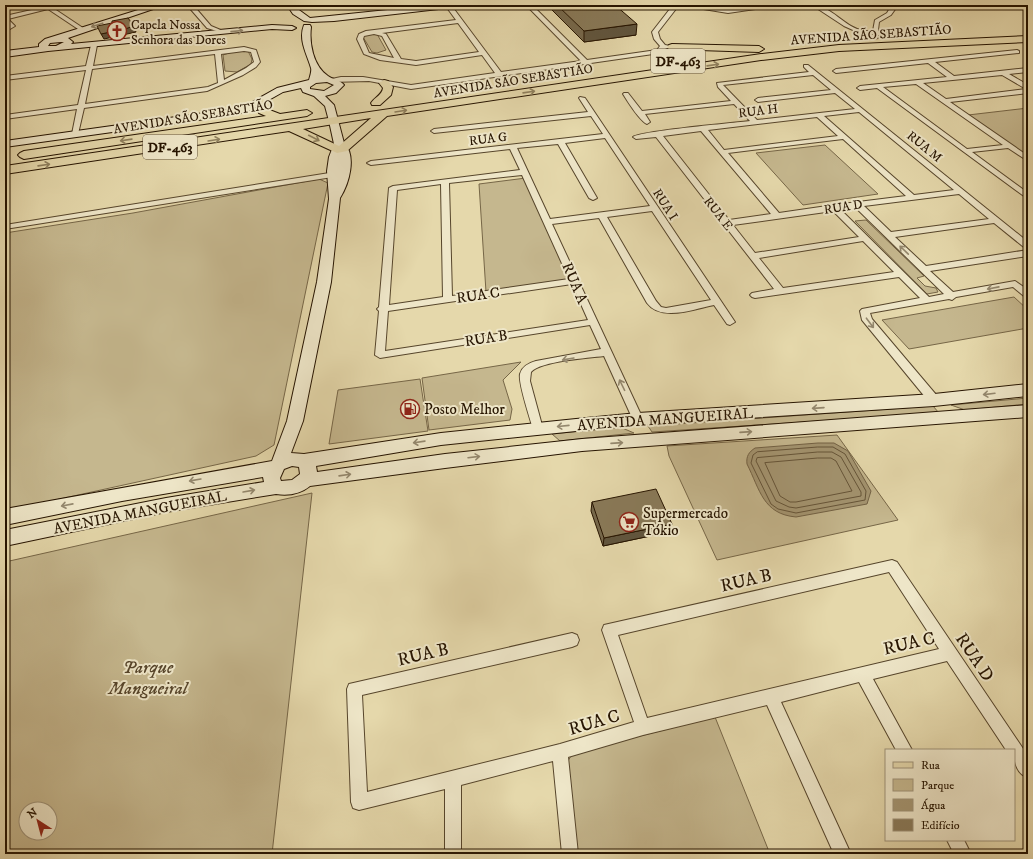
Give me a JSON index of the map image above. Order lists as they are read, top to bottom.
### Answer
{
  "streets": {
    "main road": ["AVENIDA SÃO SEBASTIÃO", "DF-463"],
    "street": [
      "RUA H",
      "RUA G",
      "RUA M",
      "RUA I",
      "RUA D",
      "RUA E",
      "RUA A",
      "RUA C",
      "RUA B",
      "AVENIDA MANGUEIRAL"
    ]
  },
  "crossings": [
    ["RUA H", "RUA M"],
    ["RUA H", "RUA E"],
    ["RUA G", "RUA I"],
    ["RUA G", "RUA A"],
    ["RUA M", "RUA D"],
    ["RUA D", "RUA E"],
    ["RUA D", "RUA C"],
    ["RUA D", "RUA B"],
    ["RUA A", "RUA C"],
    ["RUA A", "RUA B"],
    ["RUA A", "AVENIDA MANGUEIRAL"],
    ["RUA C", "RUA B"]
  ],
  "parks": ["Parque Mangueiral"],
  "places": {
    "church": ["Capela Nossa Senhora das Dores"],
    "fuel station": ["Posto Melhor"],
    "supermarket": ["Supermercado Tókio"]
  },
  "legend": [
    "Rua",
    "Parque",
    "Água",
    "Edifício"
  ],
  "north": "top left"
}
